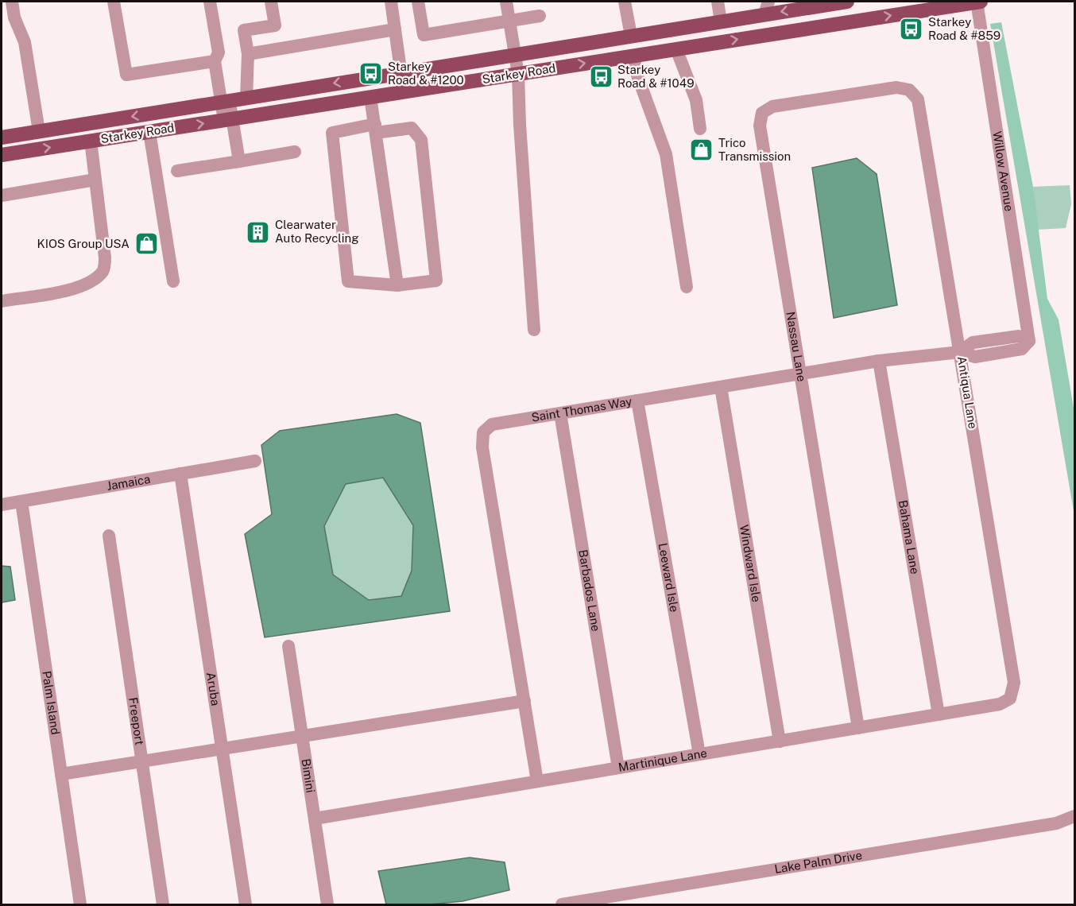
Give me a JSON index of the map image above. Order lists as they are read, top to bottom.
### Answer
{
  "streets": {
    "main road": ["Starkey Road"],
    "street": [
      "Willow Avenue",
      "Nassau Lane",
      "Antiqua Lane",
      "Saint Thomas Way",
      "Jamaica",
      "Bahama Lane",
      "Windward Isle",
      "Leeward Isle",
      "Barbados Lane",
      "Aruba",
      "Palm Island",
      "Freeport",
      "Martinique Lane",
      "Bimini",
      "Lake Palm Drive"
    ]
  },
  "crossings": [
    ["Starkey Road", "Willow Avenue"],
    ["Willow Avenue", "Saint Thomas Way"],
    ["Nassau Lane", "Antiqua Lane"],
    ["Nassau Lane", "Saint Thomas Way"],
    ["Nassau Lane", "Martinique Lane"],
    ["Antiqua Lane", "Saint Thomas Way"],
    ["Antiqua Lane", "Martinique Lane"],
    ["Saint Thomas Way", "Bahama Lane"],
    ["Saint Thomas Way", "Windward Isle"],
    ["Saint Thomas Way", "Leeward Isle"],
    ["Saint Thomas Way", "Barbados Lane"],
    ["Saint Thomas Way", "Martinique Lane"],
    ["Jamaica", "Aruba"],
    ["Jamaica", "Palm Island"],
    ["Bahama Lane", "Martinique Lane"],
    ["Windward Isle", "Martinique Lane"],
    ["Leeward Isle", "Martinique Lane"],
    ["Barbados Lane", "Martinique Lane"],
    ["Martinique Lane", "Bimini"]
  ],
  "places": {
    "bus stop": ["Starkey Road & #859", "Starkey Road & #1200", "Starkey Road & #1049"],
    "shop": ["Trico Transmission", "KIOS Group USA"],
    "building": ["Clearwater Auto Recycling"]
  }
}
